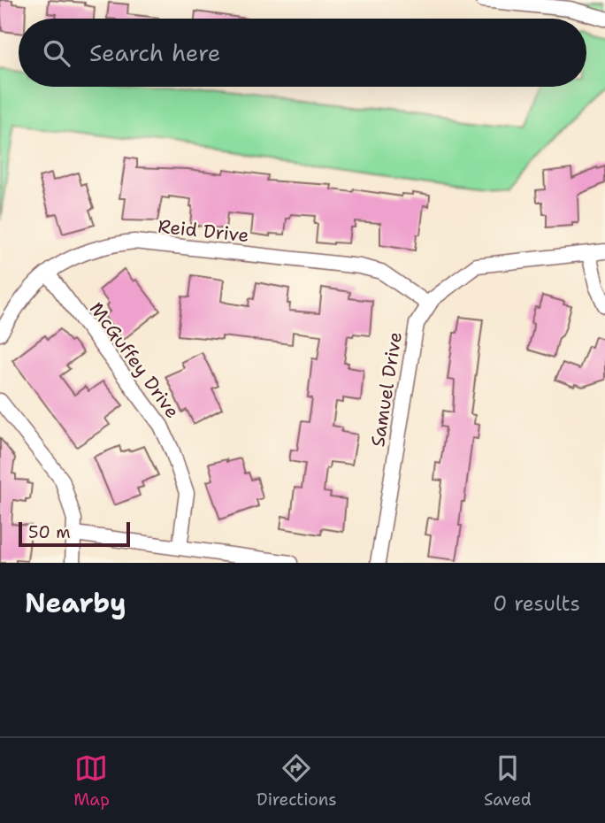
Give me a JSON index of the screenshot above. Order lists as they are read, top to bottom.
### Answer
{
  "streets": {
    "street": ["Reid Drive", "McGuffey Drive", "Samuel Drive"]
  },
  "crossings": [
    ["Reid Drive", "McGuffey Drive"],
    ["Reid Drive", "Samuel Drive"]
  ],
  "scale_bar": "50 m",
  "page": {
    "search": "Search here",
    "scale": "50 m",
    "heading": ["Nearby", "0 results"],
    "nav": ["Map", "Directions", "Saved"]
  }
}
